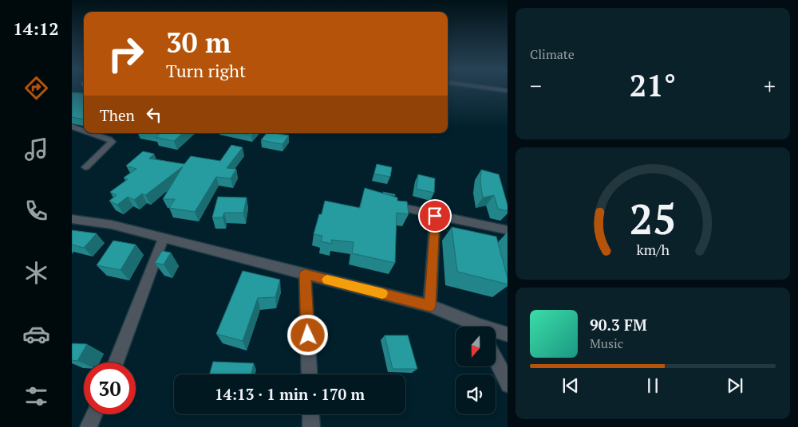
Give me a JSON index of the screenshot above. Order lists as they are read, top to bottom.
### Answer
{
  "north": "bottom",
  "page": {
    "tabs": "14:12",
    "tile": "Climate",
    "turn": ["30 m", "Turn right"],
    "heat": ["−", "21°", "+"],
    "then": "Then",
    "song": ["90.3 FM", "Music"],
    "limit": "30",
    "trip": "14:13 · 1 min · 170 m",
    "gauge": ["25", "km/h"]
  }
}
